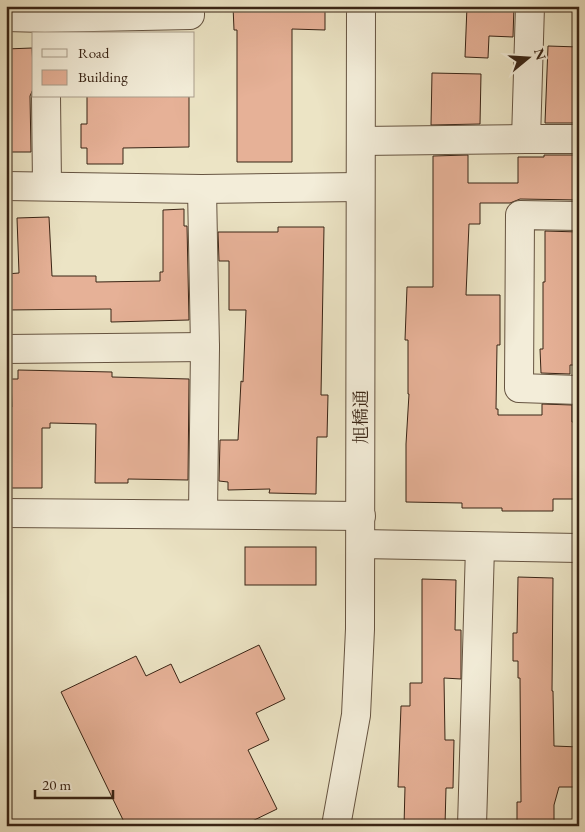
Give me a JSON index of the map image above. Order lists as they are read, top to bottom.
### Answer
{
  "streets": {
    "street": ["旭橋通"]
  },
  "legend": ["Road", "Building"],
  "scale_bar": "20 m",
  "north": "right"
}
